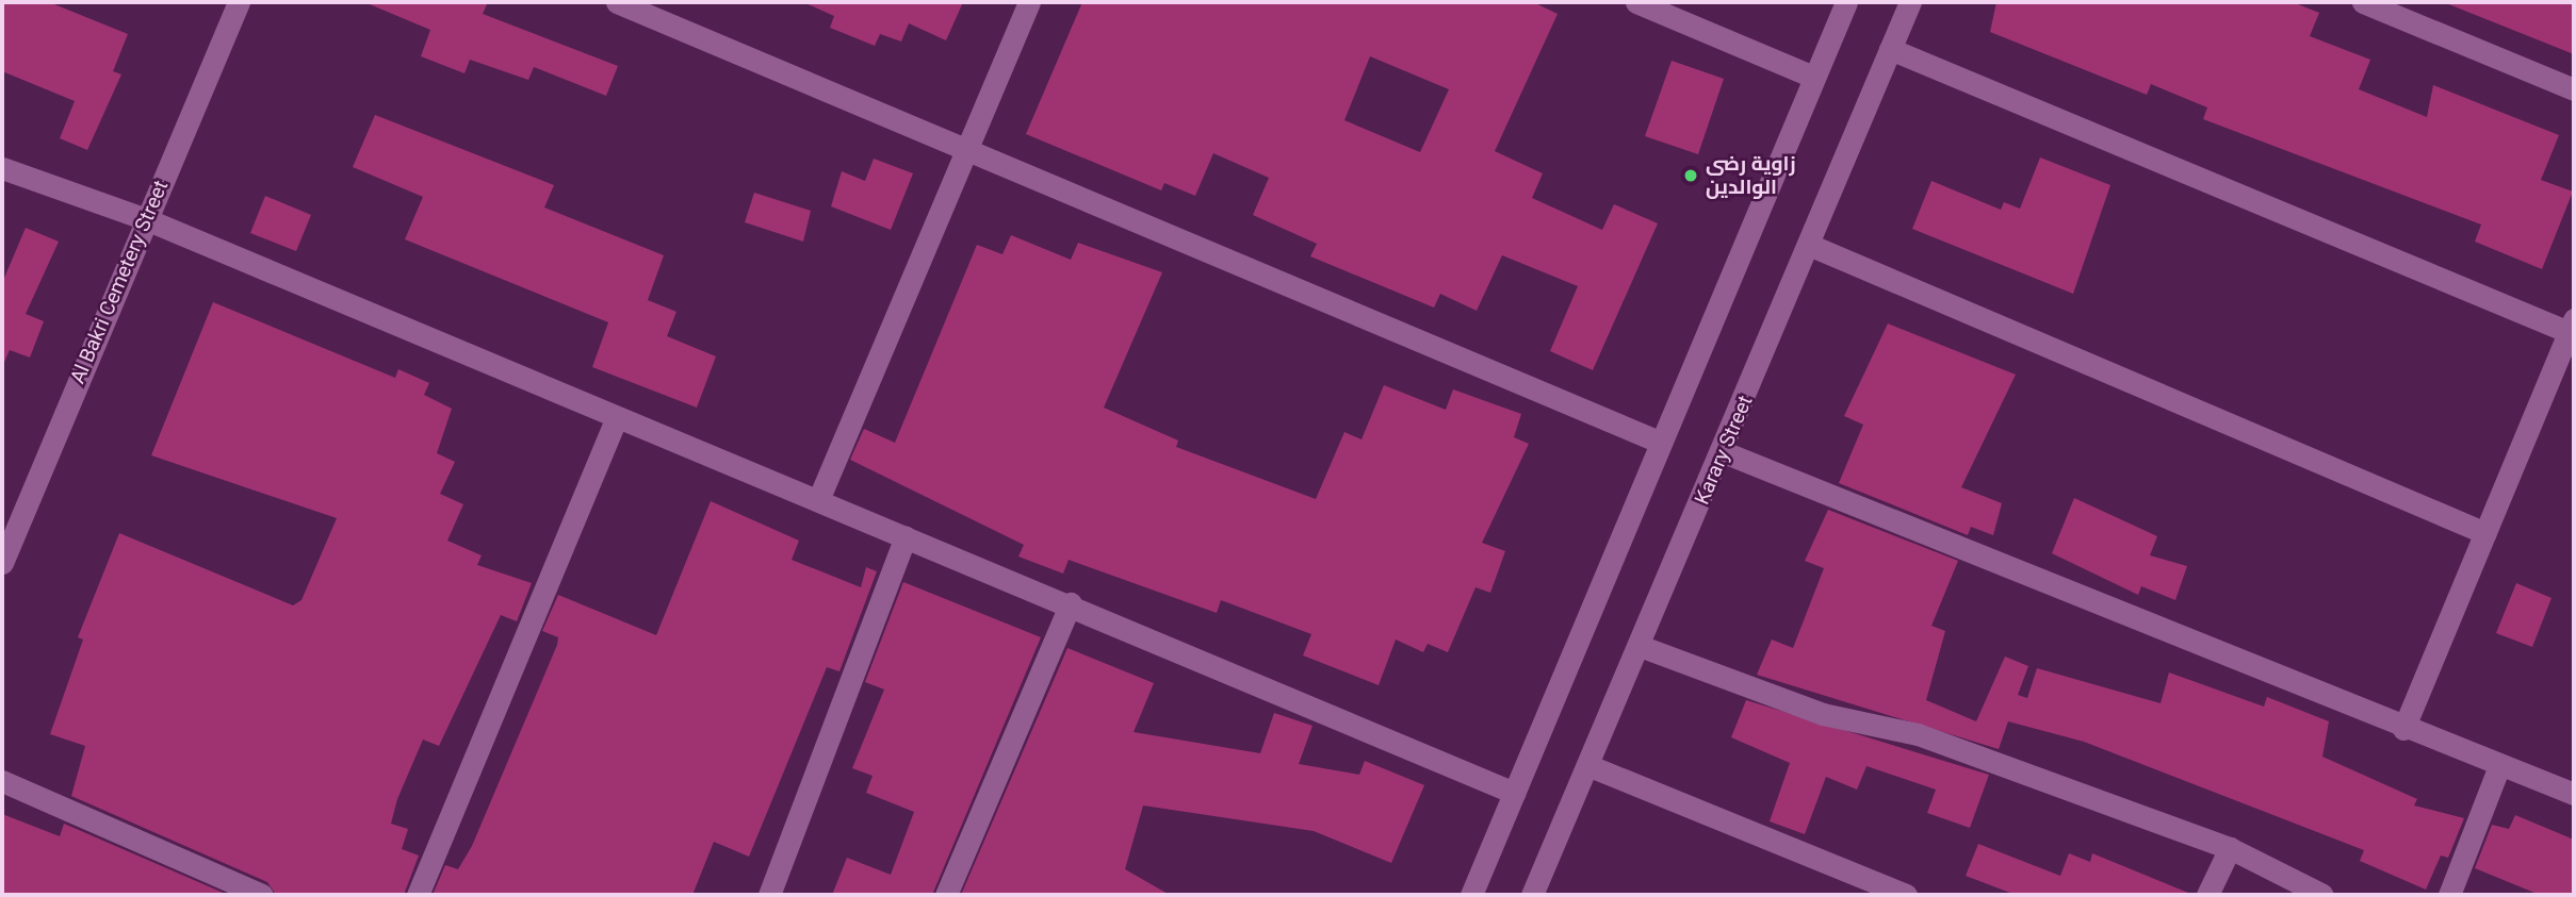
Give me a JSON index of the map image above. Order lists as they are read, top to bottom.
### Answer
{
  "streets": {
    "street": ["Al Bakri Cemetery Street", "Karary Street"]
  },
  "places": ["زاوية رضى الوالدين"]
}
